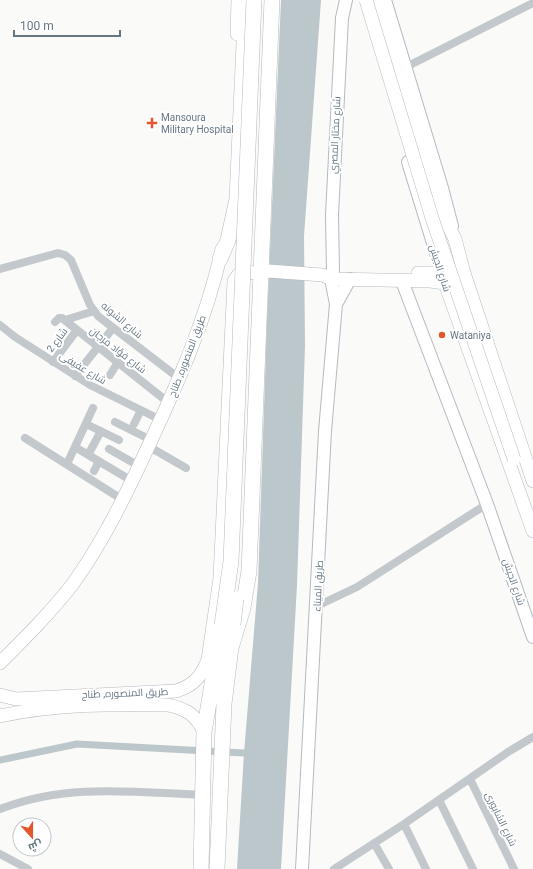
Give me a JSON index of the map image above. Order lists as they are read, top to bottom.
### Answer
{
  "streets": {
    "main road": ["شارع الجيش", "طريق المنصوره, طناح"],
    "street": [
      "شارع مختار المصري",
      "شارع الشونه",
      "شارع 2",
      "شارع فؤاد مرجان",
      "شارع عفيفى",
      "طريق الميناء",
      "شارع الشابورى"
    ]
  },
  "crossings": [
    ["شارع مختار المصري", "طريق الميناء"],
    ["شارع الشونه", "طريق المنصوره, طناح"],
    ["شارع 2", "شارع فؤاد مرجان"],
    ["شارع 2", "شارع عفيفى"],
    ["شارع فؤاد مرجان", "طريق المنصوره, طناح"],
    ["طريق المنصوره, طناح", "شارع عفيفى"]
  ],
  "places": {
    "health": ["Mansoura Military Hospital"],
    "other": ["Wataniya"]
  },
  "scale_bar": "100 m",
  "north": "bottom"
}
